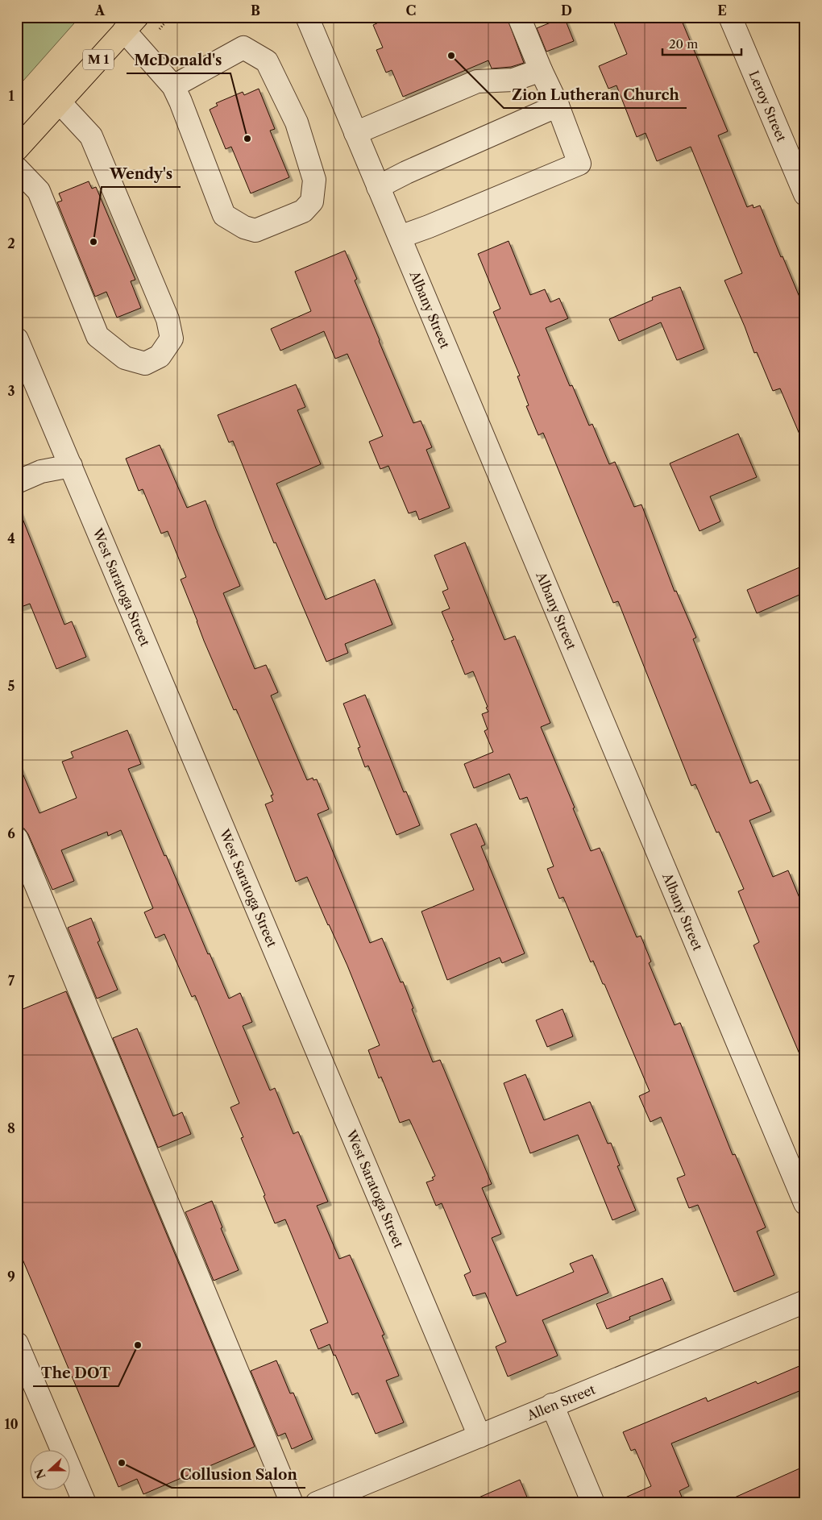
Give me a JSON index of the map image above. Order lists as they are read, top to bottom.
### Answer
{
  "streets": {
    "main road": ["M 1"],
    "street": [
      "Leroy Street",
      "Albany Street",
      "West Saratoga Street",
      "Allen Street"
    ]
  },
  "crossings": [
    ["West Saratoga Street", "Allen Street"]
  ],
  "places": [
    "Zion Lutheran Church",
    "McDonald's",
    "Wendy's",
    "The DOT",
    "Collusion Salon"
  ],
  "scale_bar": "20 m",
  "north": "left",
  "grid": {
    "columns": [
      "A",
      "B",
      "C",
      "D",
      "E"
    ],
    "rows": [
      "1",
      "2",
      "3",
      "4",
      "5",
      "6",
      "7",
      "8",
      "9",
      "10"
    ]
  }
}
